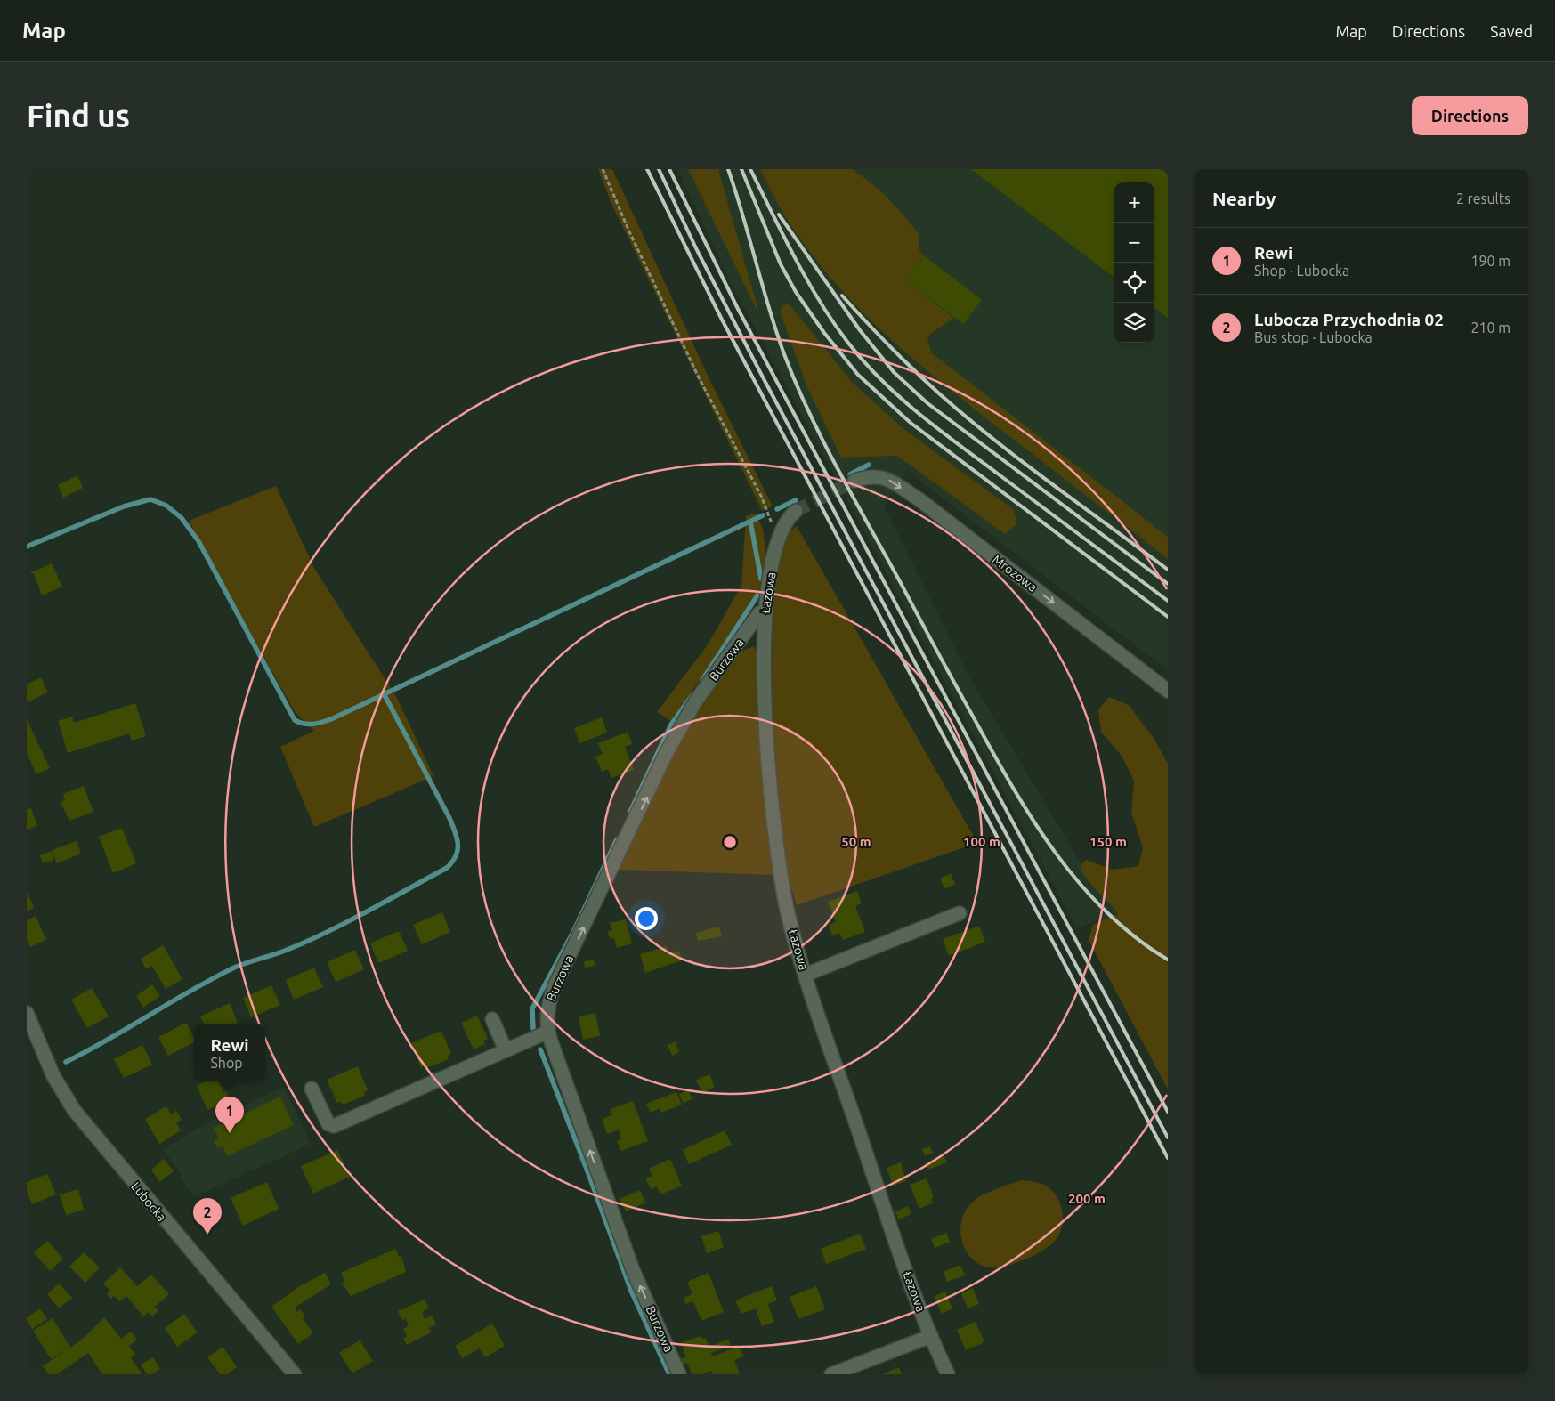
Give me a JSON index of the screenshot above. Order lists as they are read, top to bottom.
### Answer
{
  "streets": {
    "street": [
      "Mrozowa",
      "Łazowa",
      "Burzowa",
      "Lubocka"
    ]
  },
  "crossings": [
    ["Łazowa", "Burzowa"]
  ],
  "one_way": ["Mrozowa", "Burzowa"],
  "page": {
    "header": "Map",
    "nav": ["Map", "Directions", "Saved"],
    "buttons": "Directions",
    "title": "Find us",
    "heading": ["Nearby", "2 results"],
    "map_buttons": ["+", "−"],
    "list": [
      {
        "mark": "1",
        "name": "Rewi",
        "note": "Shop · Lubocka",
        "value": "190 m"
      },
      {
        "mark": "2",
        "name": "Lubocza Przychodnia 02",
        "note": "Bus stop · Lubocka",
        "value": "210 m"
      }
    ],
    "popup": ["Rewi", "Shop"],
    "pins": ["1", "2"]
  },
  "rings": [
    "50 m",
    "100 m",
    "150 m",
    "200 m"
  ]
}
